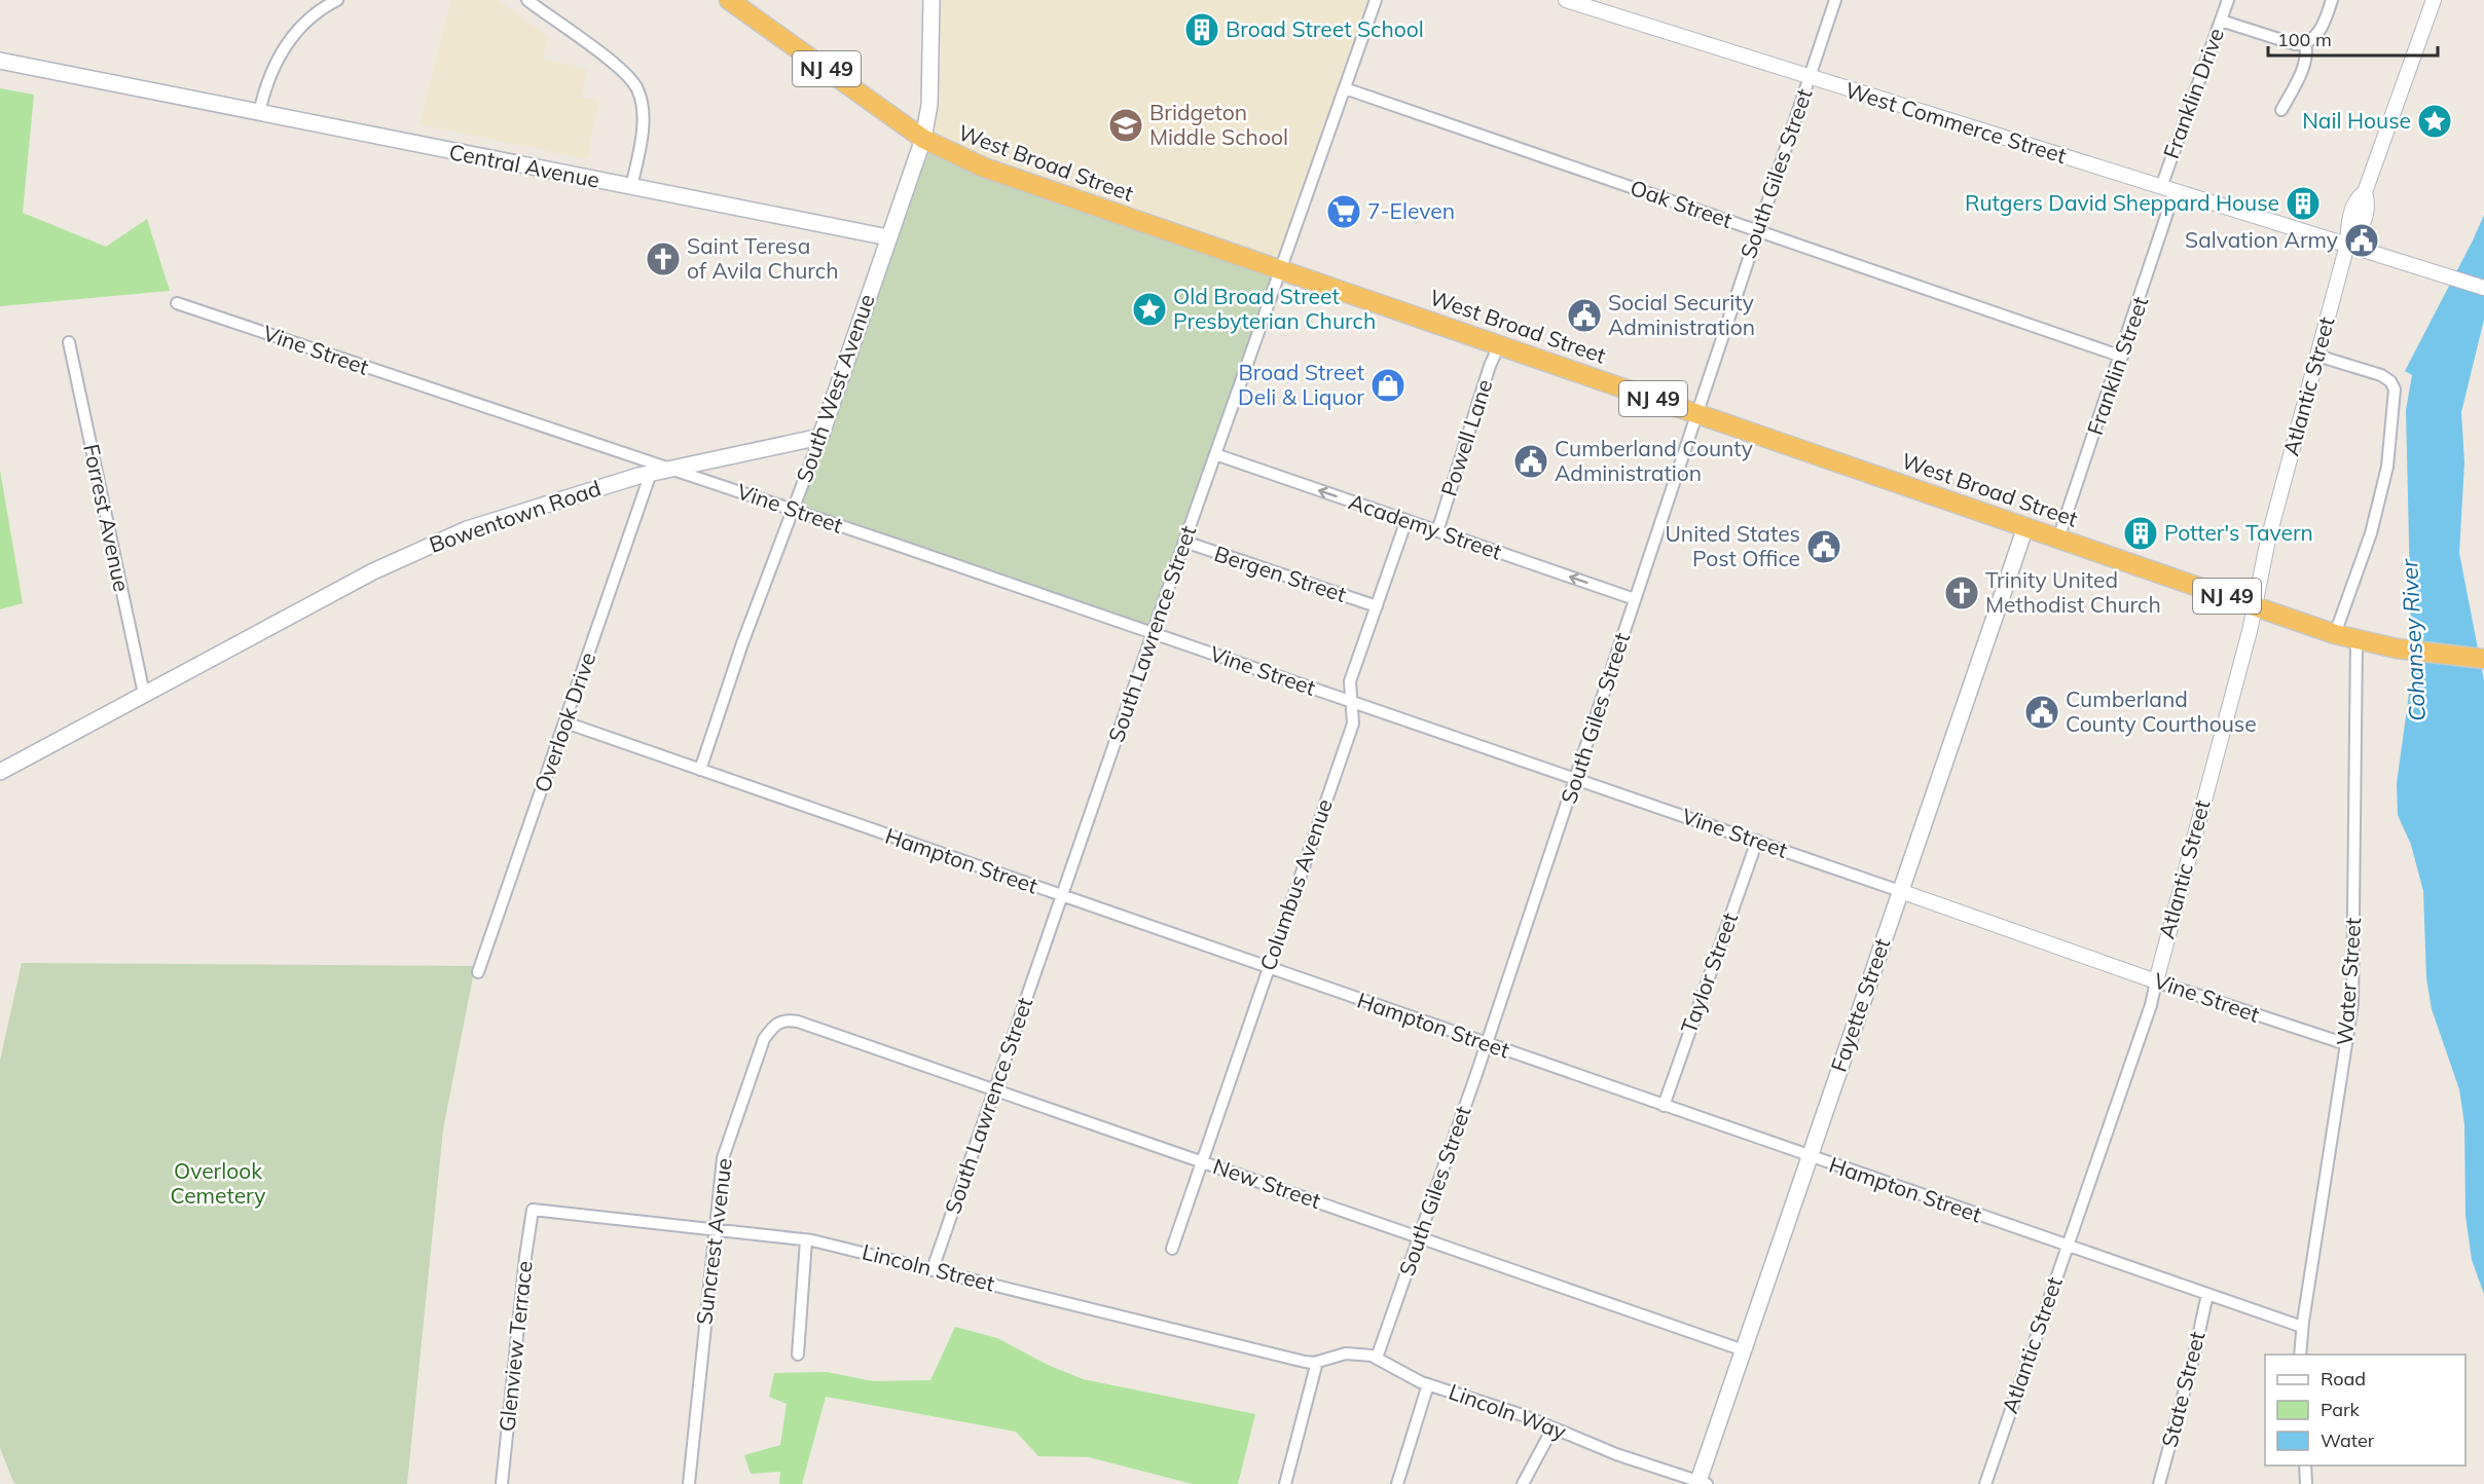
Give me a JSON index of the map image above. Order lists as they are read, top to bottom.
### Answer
{
  "streets": {
    "highway": ["NJ 49", "West Broad Street"],
    "main road": [
      "Central Avenue",
      "South West Avenue",
      "Bowentown Road",
      "Fayette Street"
    ],
    "street": [
      "Franklin Drive",
      "West Commerce Street",
      "South Giles Street",
      "Oak Street",
      "Vine Street",
      "Franklin Street",
      "Atlantic Street",
      "Powell Lane",
      "Forrest Avenue",
      "Academy Street",
      "Bergen Street",
      "South Lawrence Street",
      "Overlook Drive",
      "Hampton Street",
      "Columbus Avenue",
      "Taylor Street",
      "Water Street",
      "New Street",
      "Suncrest Avenue",
      "Lincoln Street",
      "Glenview Terrace",
      "State Street",
      "Lincoln Way"
    ]
  },
  "crossings": [
    ["Franklin Drive", "West Commerce Street"],
    ["Franklin Drive", "Franklin Street"],
    ["West Commerce Street", "South Giles Street"],
    ["West Commerce Street", "Franklin Street"],
    ["West Commerce Street", "Atlantic Street"],
    ["West Broad Street", "South Giles Street"],
    ["West Broad Street", "Franklin Street"],
    ["West Broad Street", "Atlantic Street"],
    ["West Broad Street", "South West Avenue"],
    ["West Broad Street", "Powell Lane"],
    ["West Broad Street", "South Lawrence Street"],
    ["West Broad Street", "Water Street"],
    ["West Broad Street", "Fayette Street"],
    ["Central Avenue", "South West Avenue"],
    ["South Giles Street", "Oak Street"],
    ["South Giles Street", "Vine Street"],
    ["South Giles Street", "Academy Street"],
    ["South Giles Street", "Hampton Street"],
    ["South Giles Street", "New Street"],
    ["South Giles Street", "Lincoln Way"],
    ["Oak Street", "Franklin Street"],
    ["Oak Street", "South Lawrence Street"],
    ["Vine Street", "Atlantic Street"],
    ["Vine Street", "South West Avenue"],
    ["Vine Street", "Bowentown Road"],
    ["Vine Street", "South Lawrence Street"],
    ["Vine Street", "Columbus Avenue"],
    ["Vine Street", "Taylor Street"],
    ["Vine Street", "Water Street"],
    ["Vine Street", "Fayette Street"],
    ["Atlantic Street", "Hampton Street"],
    ["South West Avenue", "Bowentown Road"],
    ["South West Avenue", "Hampton Street"],
    ["Powell Lane", "Academy Street"],
    ["Bowentown Road", "Forrest Avenue"],
    ["Bowentown Road", "Overlook Drive"],
    ["Academy Street", "South Lawrence Street"],
    ["Academy Street", "Columbus Avenue"],
    ["Bergen Street", "South Lawrence Street"],
    ["Bergen Street", "Columbus Avenue"],
    ["South Lawrence Street", "Hampton Street"],
    ["South Lawrence Street", "New Street"],
    ["South Lawrence Street", "Lincoln Street"],
    ["Overlook Drive", "Hampton Street"],
    ["Hampton Street", "Columbus Avenue"],
    ["Hampton Street", "Taylor Street"],
    ["Hampton Street", "Water Street"],
    ["Hampton Street", "Fayette Street"],
    ["Hampton Street", "State Street"],
    ["Columbus Avenue", "New Street"],
    ["Fayette Street", "New Street"],
    ["Fayette Street", "Lincoln Way"],
    ["New Street", "Suncrest Avenue"],
    ["Suncrest Avenue", "Lincoln Street"],
    ["Lincoln Street", "Glenview Terrace"],
    ["Lincoln Street", "Lincoln Way"]
  ],
  "one_way": ["Academy Street"],
  "water": ["Cohansey River"],
  "parks": ["Overlook Cemetery"],
  "places": {
    "building": ["Broad Street School", "Rutgers David Sheppard House", "Potter's Tavern"],
    "place": ["Nail House", "Old Broad Street Presbyterian Church"],
    "school or university": ["Bridgeton Middle School"],
    "supermarket": ["7-Eleven"],
    "public building": [
      "Salvation Army",
      "Social Security Administration",
      "Cumberland County Administration",
      "United States Post Office",
      "Cumberland County Courthouse"
    ],
    "church": ["Saint Teresa of Avila Church", "Trinity United Methodist Church"],
    "shop": ["Broad Street Deli & Liquor"]
  },
  "legend": ["Road", "Park", "Water"],
  "scale_bar": "100 m"
}
